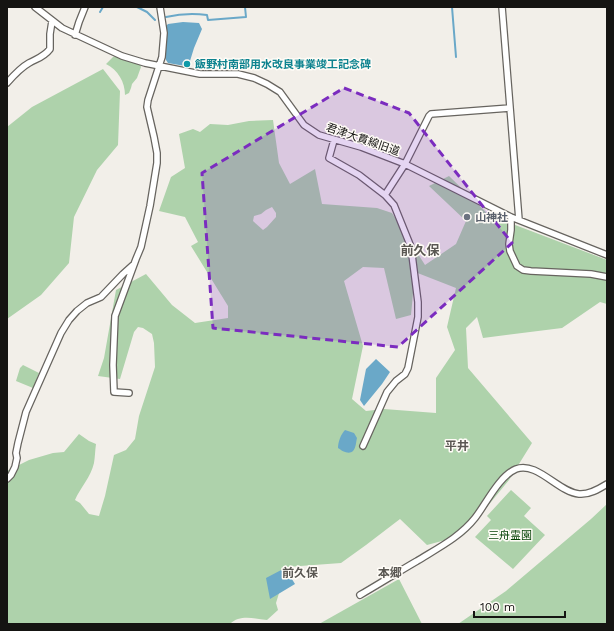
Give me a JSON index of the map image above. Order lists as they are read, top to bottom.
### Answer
{
  "streets": {
    "street": ["君津大貫線旧道"]
  },
  "districts": [
    "前久保",
    "平井",
    "前久保",
    "本郷"
  ],
  "parks": ["三舟霊園"],
  "places": ["飯野村南部用水改良事業竣工記念碑", "山神社"],
  "scale_bar": "100 m"
}
